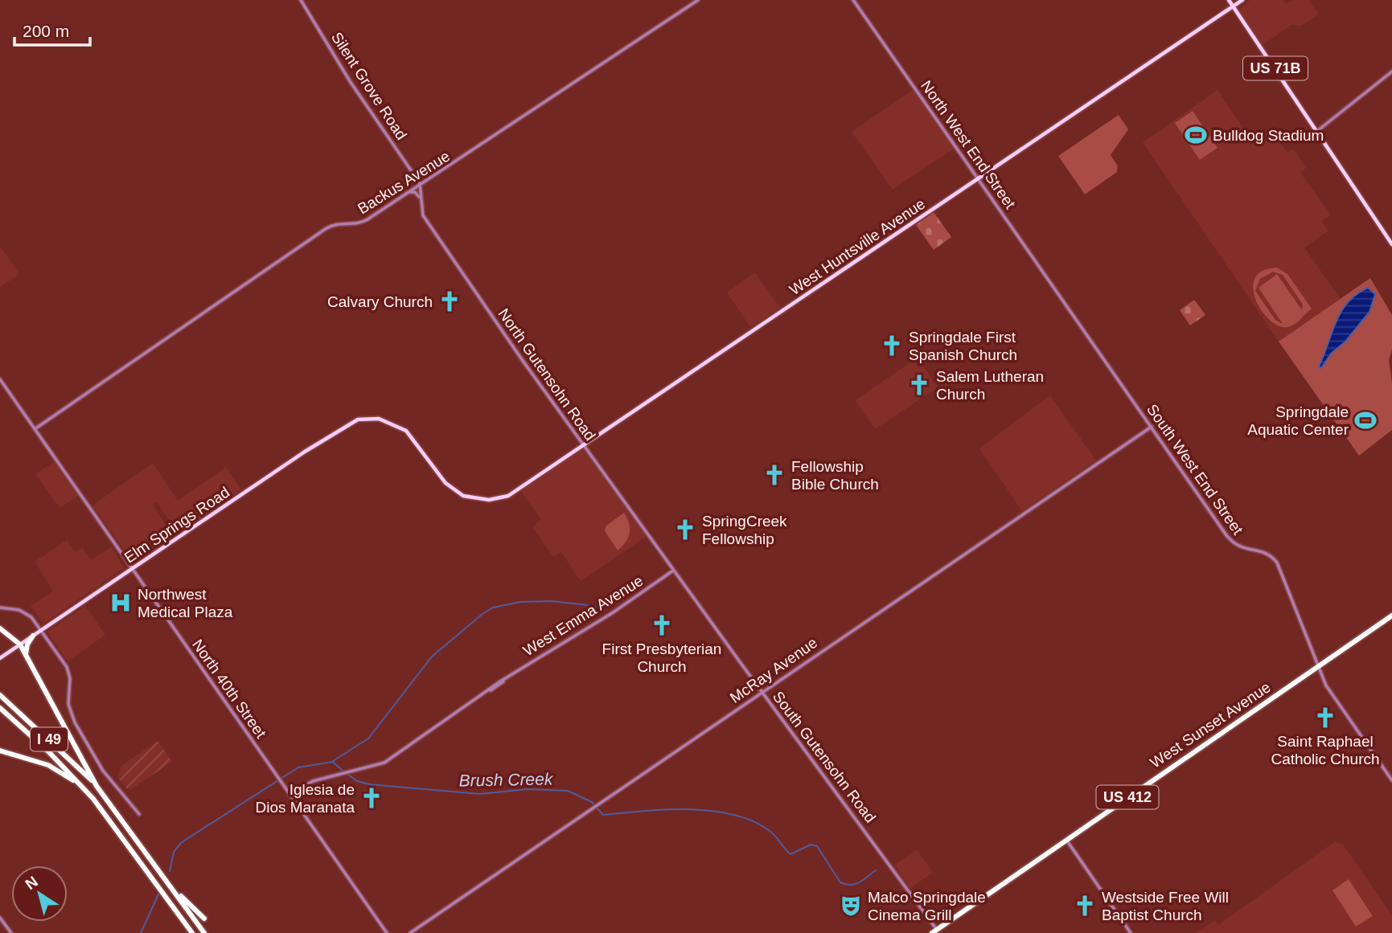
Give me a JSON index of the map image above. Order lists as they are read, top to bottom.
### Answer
{
  "streets": {
    "highway": ["West Sunset Avenue", "I 49", "US 412"],
    "main road": ["US 71B", "West Huntsville Avenue", "Elm Springs Road"],
    "street": [
      "Silent Grove Road",
      "North West End Street",
      "Backus Avenue",
      "North Gutensohn Road",
      "South West End Street",
      "West Emma Avenue",
      "McRay Avenue",
      "North 40th Street",
      "South Gutensohn Road"
    ]
  },
  "crossings": [
    ["US 71B", "West Huntsville Avenue"],
    ["Silent Grove Road", "Backus Avenue"],
    ["Silent Grove Road", "North Gutensohn Road"],
    ["North West End Street", "West Huntsville Avenue"],
    ["North West End Street", "South West End Street"],
    ["Backus Avenue", "North Gutensohn Road"],
    ["Backus Avenue", "North 40th Street"],
    ["West Huntsville Avenue", "North Gutensohn Road"],
    ["West Huntsville Avenue", "Elm Springs Road"],
    ["North Gutensohn Road", "West Emma Avenue"],
    ["North Gutensohn Road", "South Gutensohn Road"],
    ["South West End Street", "McRay Avenue"],
    ["South West End Street", "West Sunset Avenue"],
    ["Elm Springs Road", "North 40th Street"],
    ["West Emma Avenue", "North 40th Street"],
    ["West Emma Avenue", "South Gutensohn Road"],
    ["McRay Avenue", "South Gutensohn Road"],
    ["West Sunset Avenue", "South Gutensohn Road"]
  ],
  "water": ["Brush Creek"],
  "places": {
    "sports": ["Bulldog Stadium", "Springdale Aquatic Center"],
    "church": [
      "Calvary Church",
      "Springdale First Spanish Church",
      "Salem Lutheran Church",
      "Fellowship Bible Church",
      "SpringCreek Fellowship",
      "First Presbyterian Church",
      "Saint Raphael Catholic Church",
      "Iglesia de Dios Maranata",
      "Westside Free Will Baptist Church"
    ],
    "hospital": ["Northwest Medical Plaza"],
    "theatre": ["Malco Springdale Cinema Grill"]
  },
  "scale_bar": "200 m",
  "north": "top left"
}
